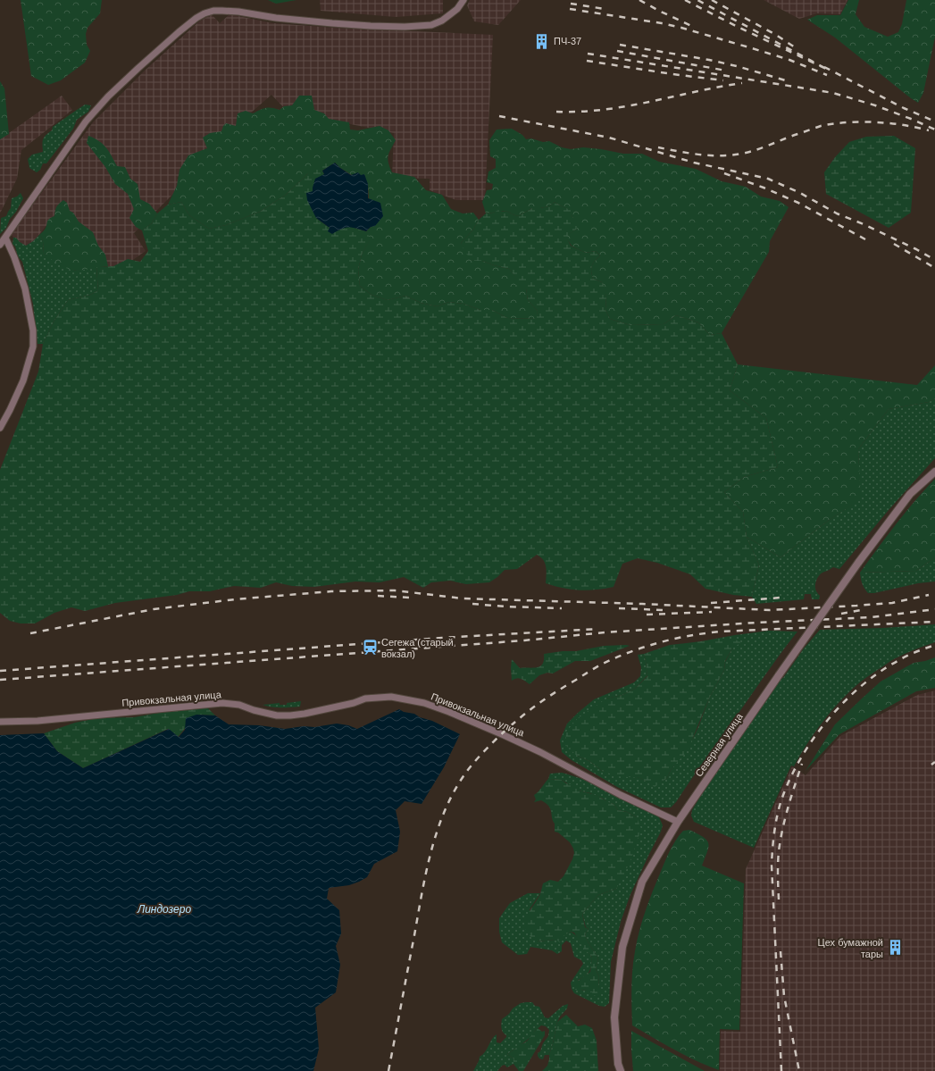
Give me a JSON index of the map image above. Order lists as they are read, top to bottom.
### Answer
{
  "streets": {
    "street": ["Привокзальная улица", "Северная улица"]
  },
  "crossings": [
    ["Привокзальная улица", "Северная улица"]
  ],
  "water": ["Линдозеро"],
  "places": {
    "building": ["ПЧ-37", "Цех бумажной тары"],
    "station": ["Сегежа (старый вокзал)"]
  }
}
